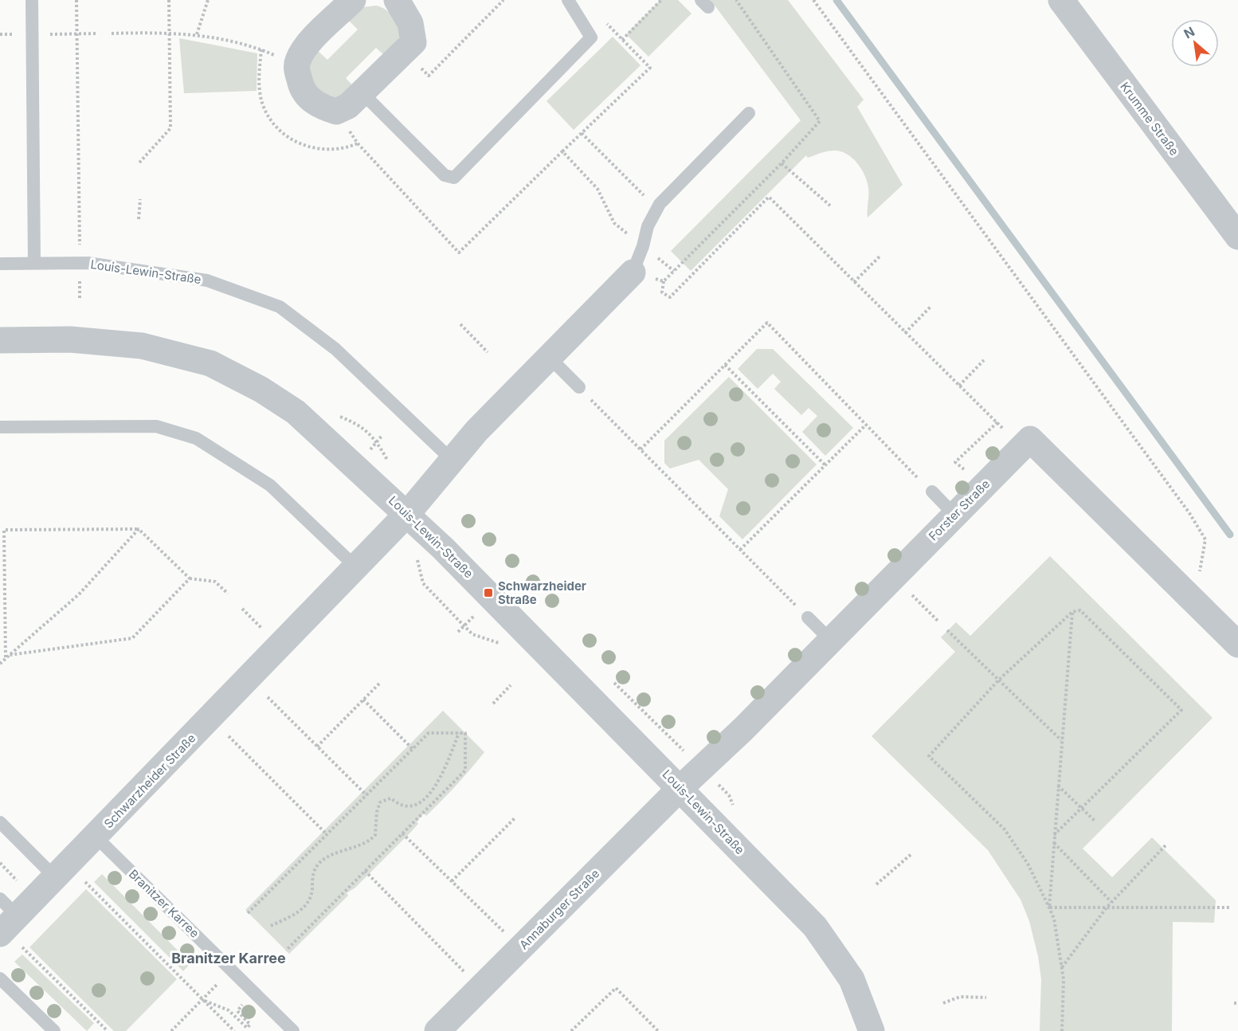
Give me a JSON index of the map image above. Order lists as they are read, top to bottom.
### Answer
{
  "streets": {
    "street": [
      "Krumme Straße",
      "Louis-Lewin-Straße",
      "Forster Straße",
      "Schwarzheider Straße",
      "Annaburger Straße"
    ],
    "lane": ["Branitzer Karree"]
  },
  "crossings": [
    ["Louis-Lewin-Straße", "Forster Straße"],
    ["Louis-Lewin-Straße", "Schwarzheider Straße"],
    ["Louis-Lewin-Straße", "Annaburger Straße"],
    ["Forster Straße", "Annaburger Straße"],
    ["Schwarzheider Straße", "Branitzer Karree"]
  ],
  "districts": ["Branitzer Karree"],
  "places": {
    "transit": ["Schwarzheider Straße"]
  },
  "north": "top left"
}
